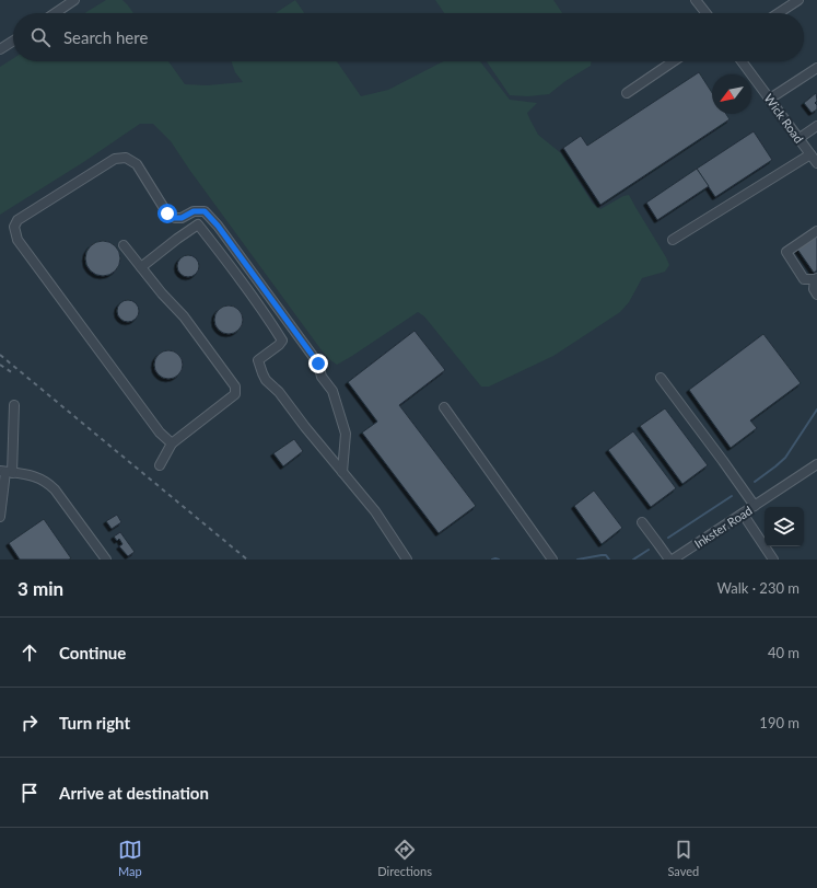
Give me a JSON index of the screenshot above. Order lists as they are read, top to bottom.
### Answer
{
  "streets": {
    "street": ["Wick Road", "Inkster Road"]
  },
  "north": "bottom left",
  "page": {
    "search": "Search here",
    "heading": ["3 min", "Walk · 230 m"],
    "list": [
      ["Continue", "40 m"],
      ["Turn right", "190 m"],
      "Arrive at destination"
    ],
    "nav": ["Map", "Directions", "Saved"]
  }
}
